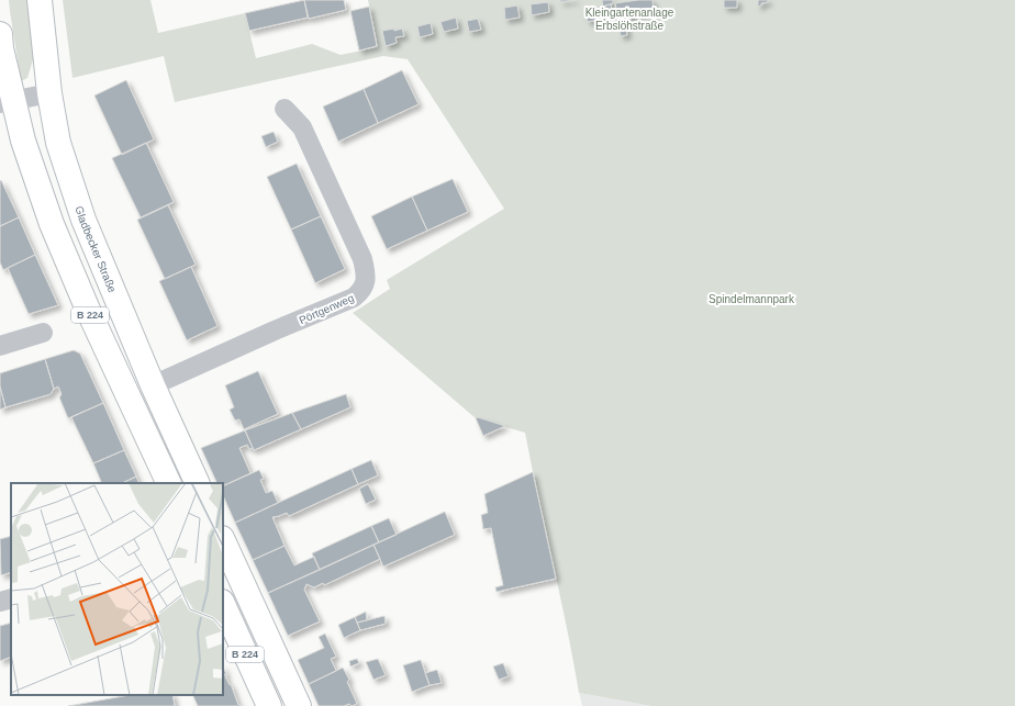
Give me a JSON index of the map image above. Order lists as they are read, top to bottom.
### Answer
{
  "streets": {
    "main road": ["Gladbecker Straße", "B 224"],
    "street": ["Pörtgenweg"]
  },
  "crossings": [
    ["Gladbecker Straße", "Pörtgenweg"]
  ],
  "parks": ["Kleingartenanlage Erbslöhstraße", "Spindelmannpark"]
}
